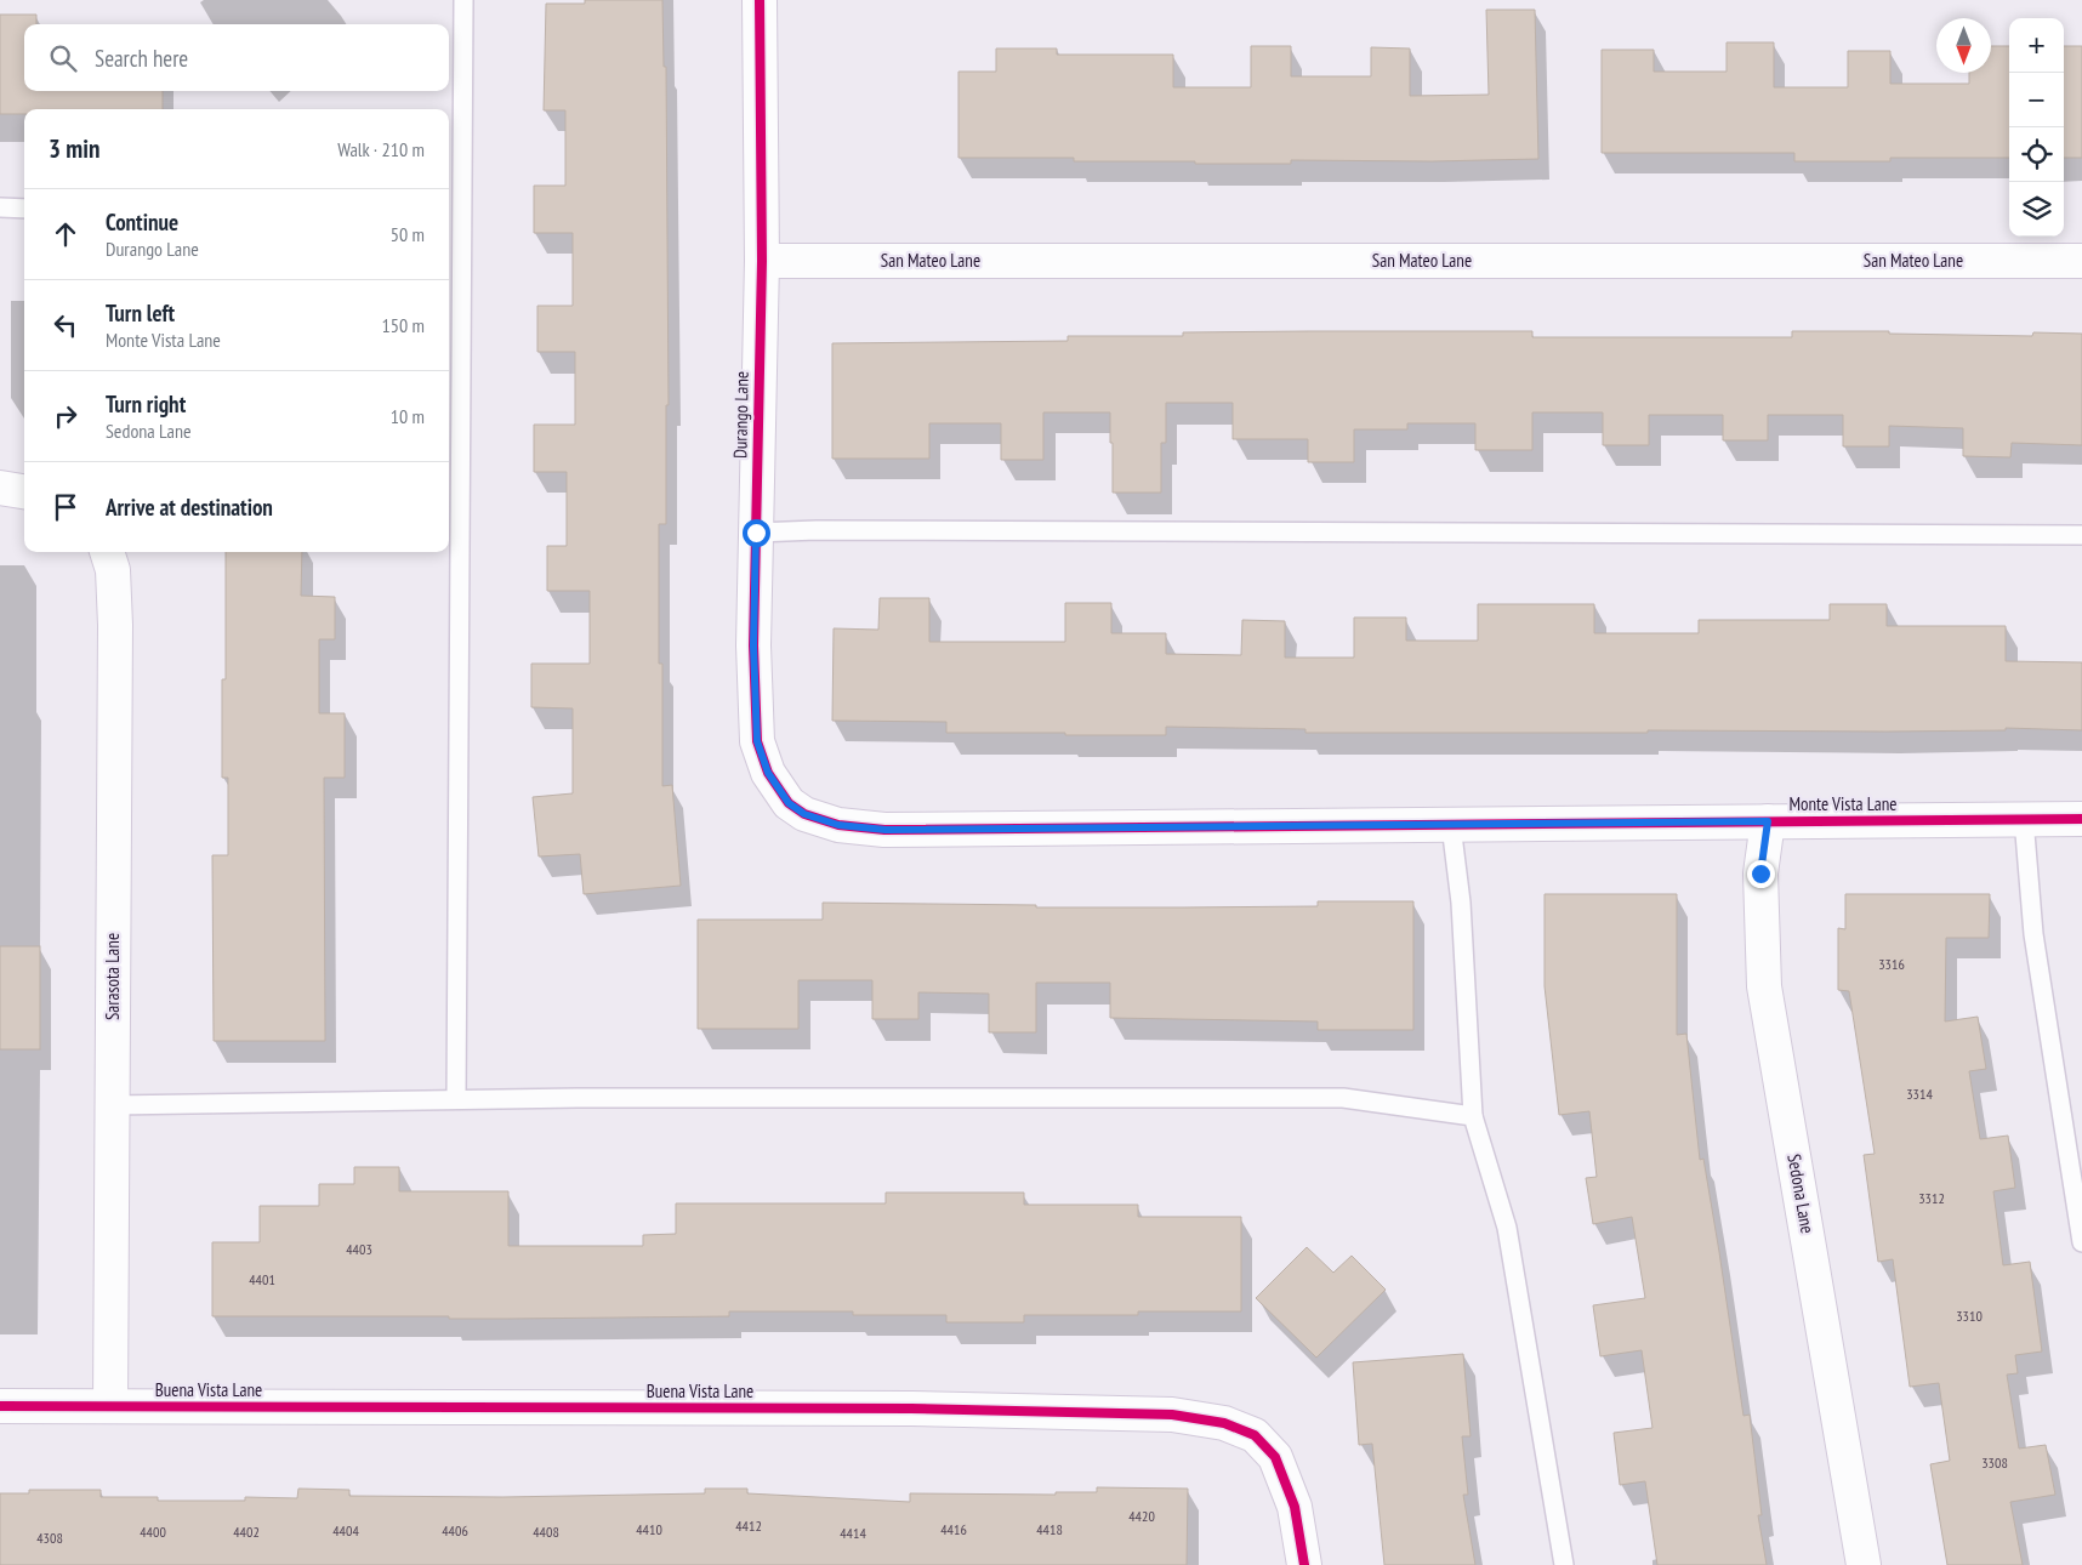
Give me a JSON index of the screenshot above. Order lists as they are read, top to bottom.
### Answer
{
  "streets": {
    "street": [
      "San Mateo Lane",
      "Durango Lane",
      "Monte Vista Lane",
      "Sarasota Lane",
      "Sedona Lane",
      "Buena Vista Lane"
    ]
  },
  "crossings": [
    ["San Mateo Lane", "Durango Lane"],
    ["Durango Lane", "Monte Vista Lane"],
    ["Monte Vista Lane", "Sedona Lane"],
    ["Sarasota Lane", "Buena Vista Lane"]
  ],
  "house_numbers": [
    "3316",
    "3314",
    "3312",
    "4403",
    "4401",
    "3310",
    "3308",
    "4420",
    "4412",
    "4410",
    "4416",
    "4418",
    "4404",
    "4406",
    "4400",
    "4402",
    "4408",
    "4414",
    "4308"
  ],
  "north": "bottom",
  "page": {
    "map_buttons": ["+", "−"],
    "search": "Search here",
    "heading": ["3 min", "Walk · 210 m"],
    "list": [
      ["Continue", "Durango Lane", "50 m"],
      ["Turn left", "Monte Vista Lane", "150 m"],
      ["Turn right", "Sedona Lane", "10 m"],
      "Arrive at destination"
    ]
  }
}
